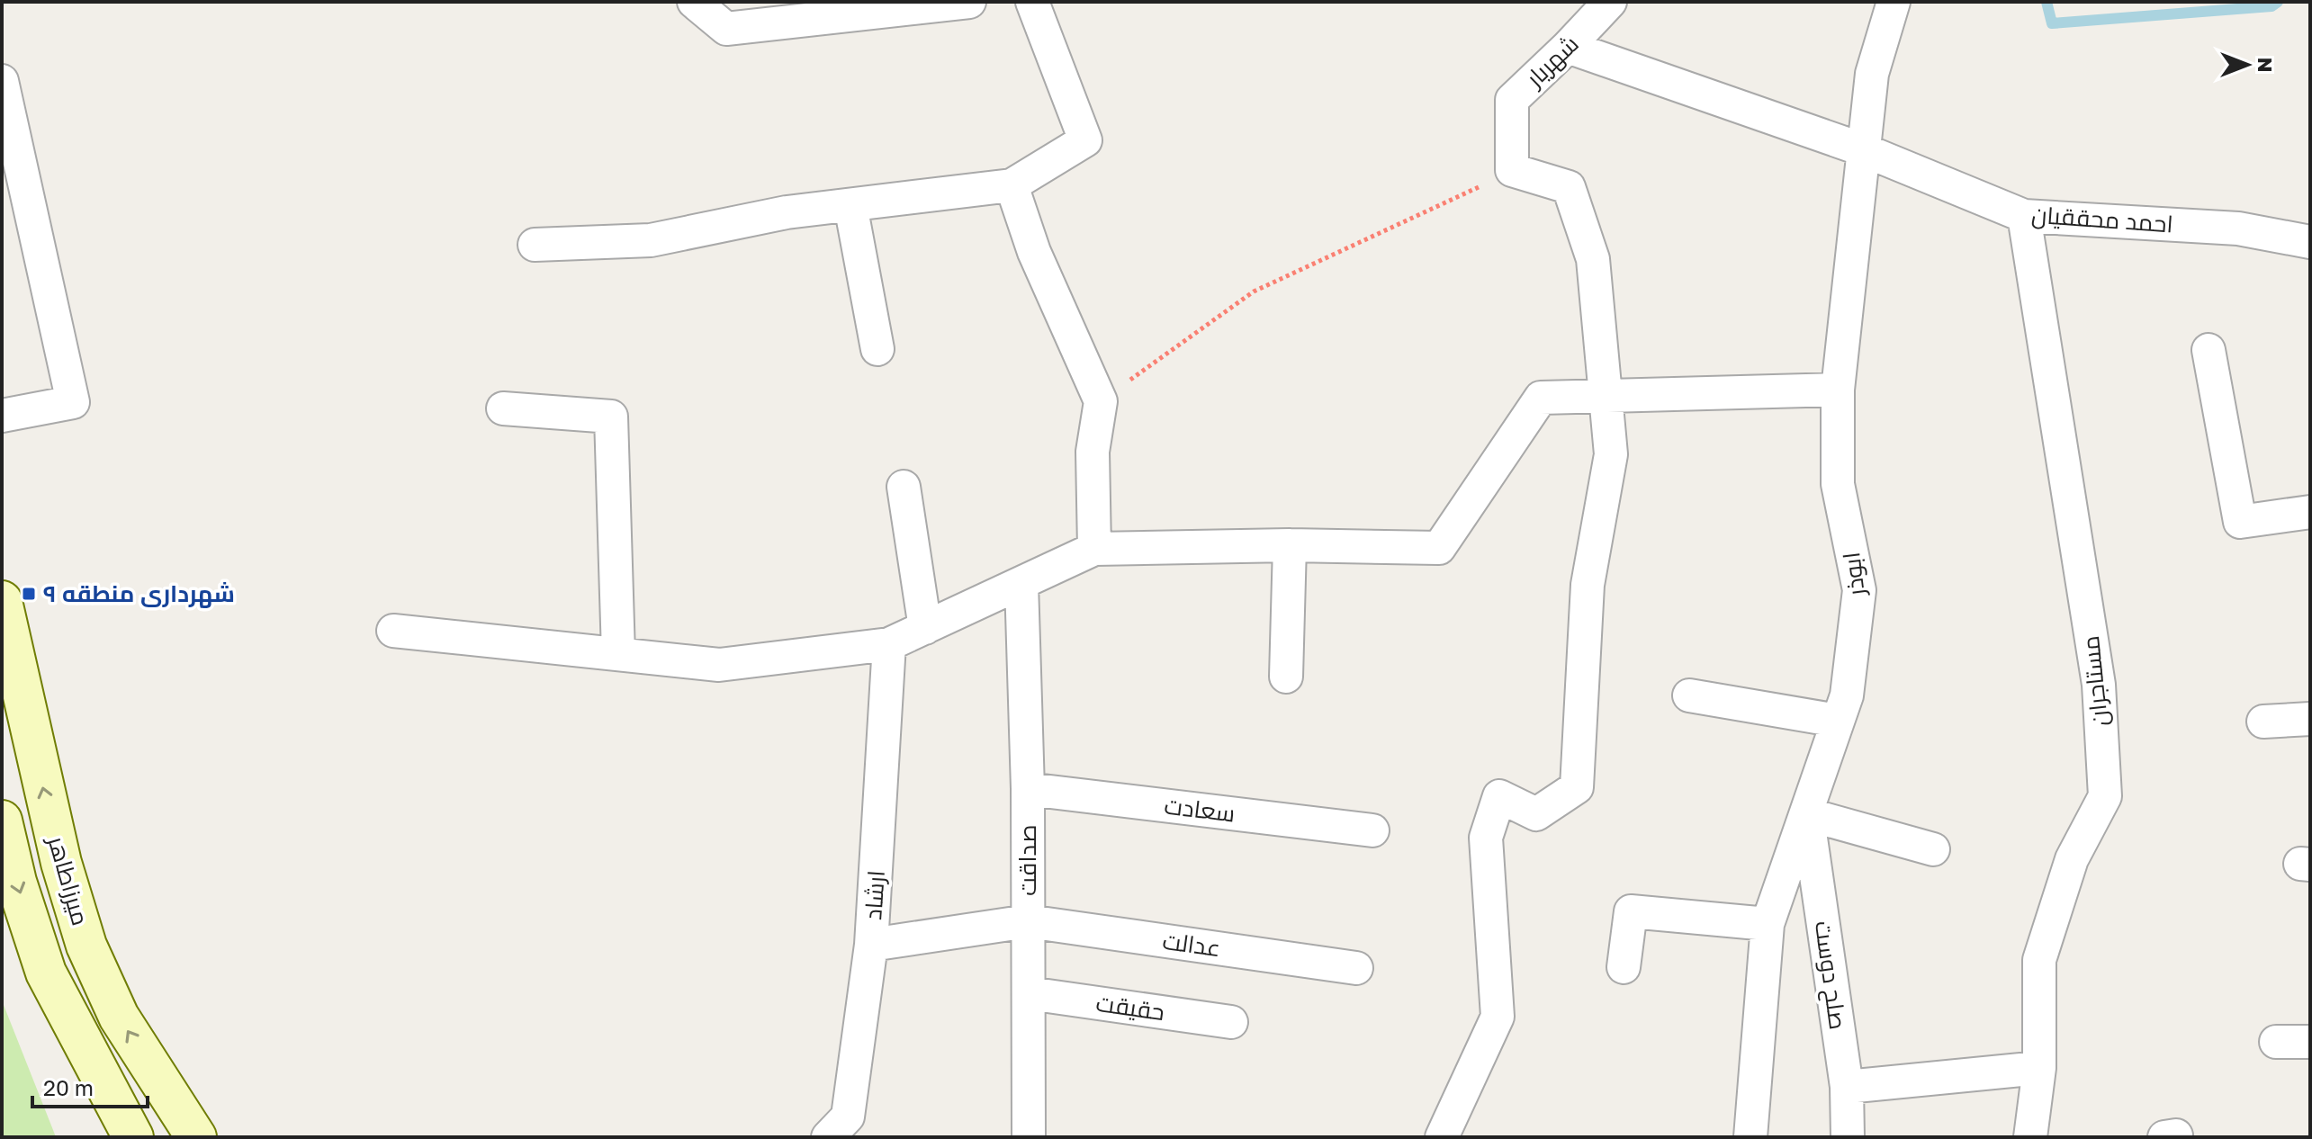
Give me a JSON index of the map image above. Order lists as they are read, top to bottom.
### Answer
{
  "streets": {
    "main road": ["میرزاطاهر"],
    "street": [
      "شهریار",
      "احمد محققیان",
      "ابوذر",
      "مستاجران",
      "سعادت",
      "صداقت",
      "ارشاد",
      "عدالت",
      "صلح دوست",
      "حقیقت"
    ]
  },
  "crossings": [
    ["شهریار", "احمد محققیان"],
    ["احمد محققیان", "ابوذر"],
    ["احمد محققیان", "مستاجران"],
    ["ابوذر", "صلح دوست"],
    ["سعادت", "صداقت"],
    ["صداقت", "عدالت"],
    ["صداقت", "حقیقت"],
    ["ارشاد", "عدالت"]
  ],
  "places": {
    "transit": ["شهرداری منطقه ۹"]
  },
  "scale_bar": "20 m",
  "north": "right"
}
